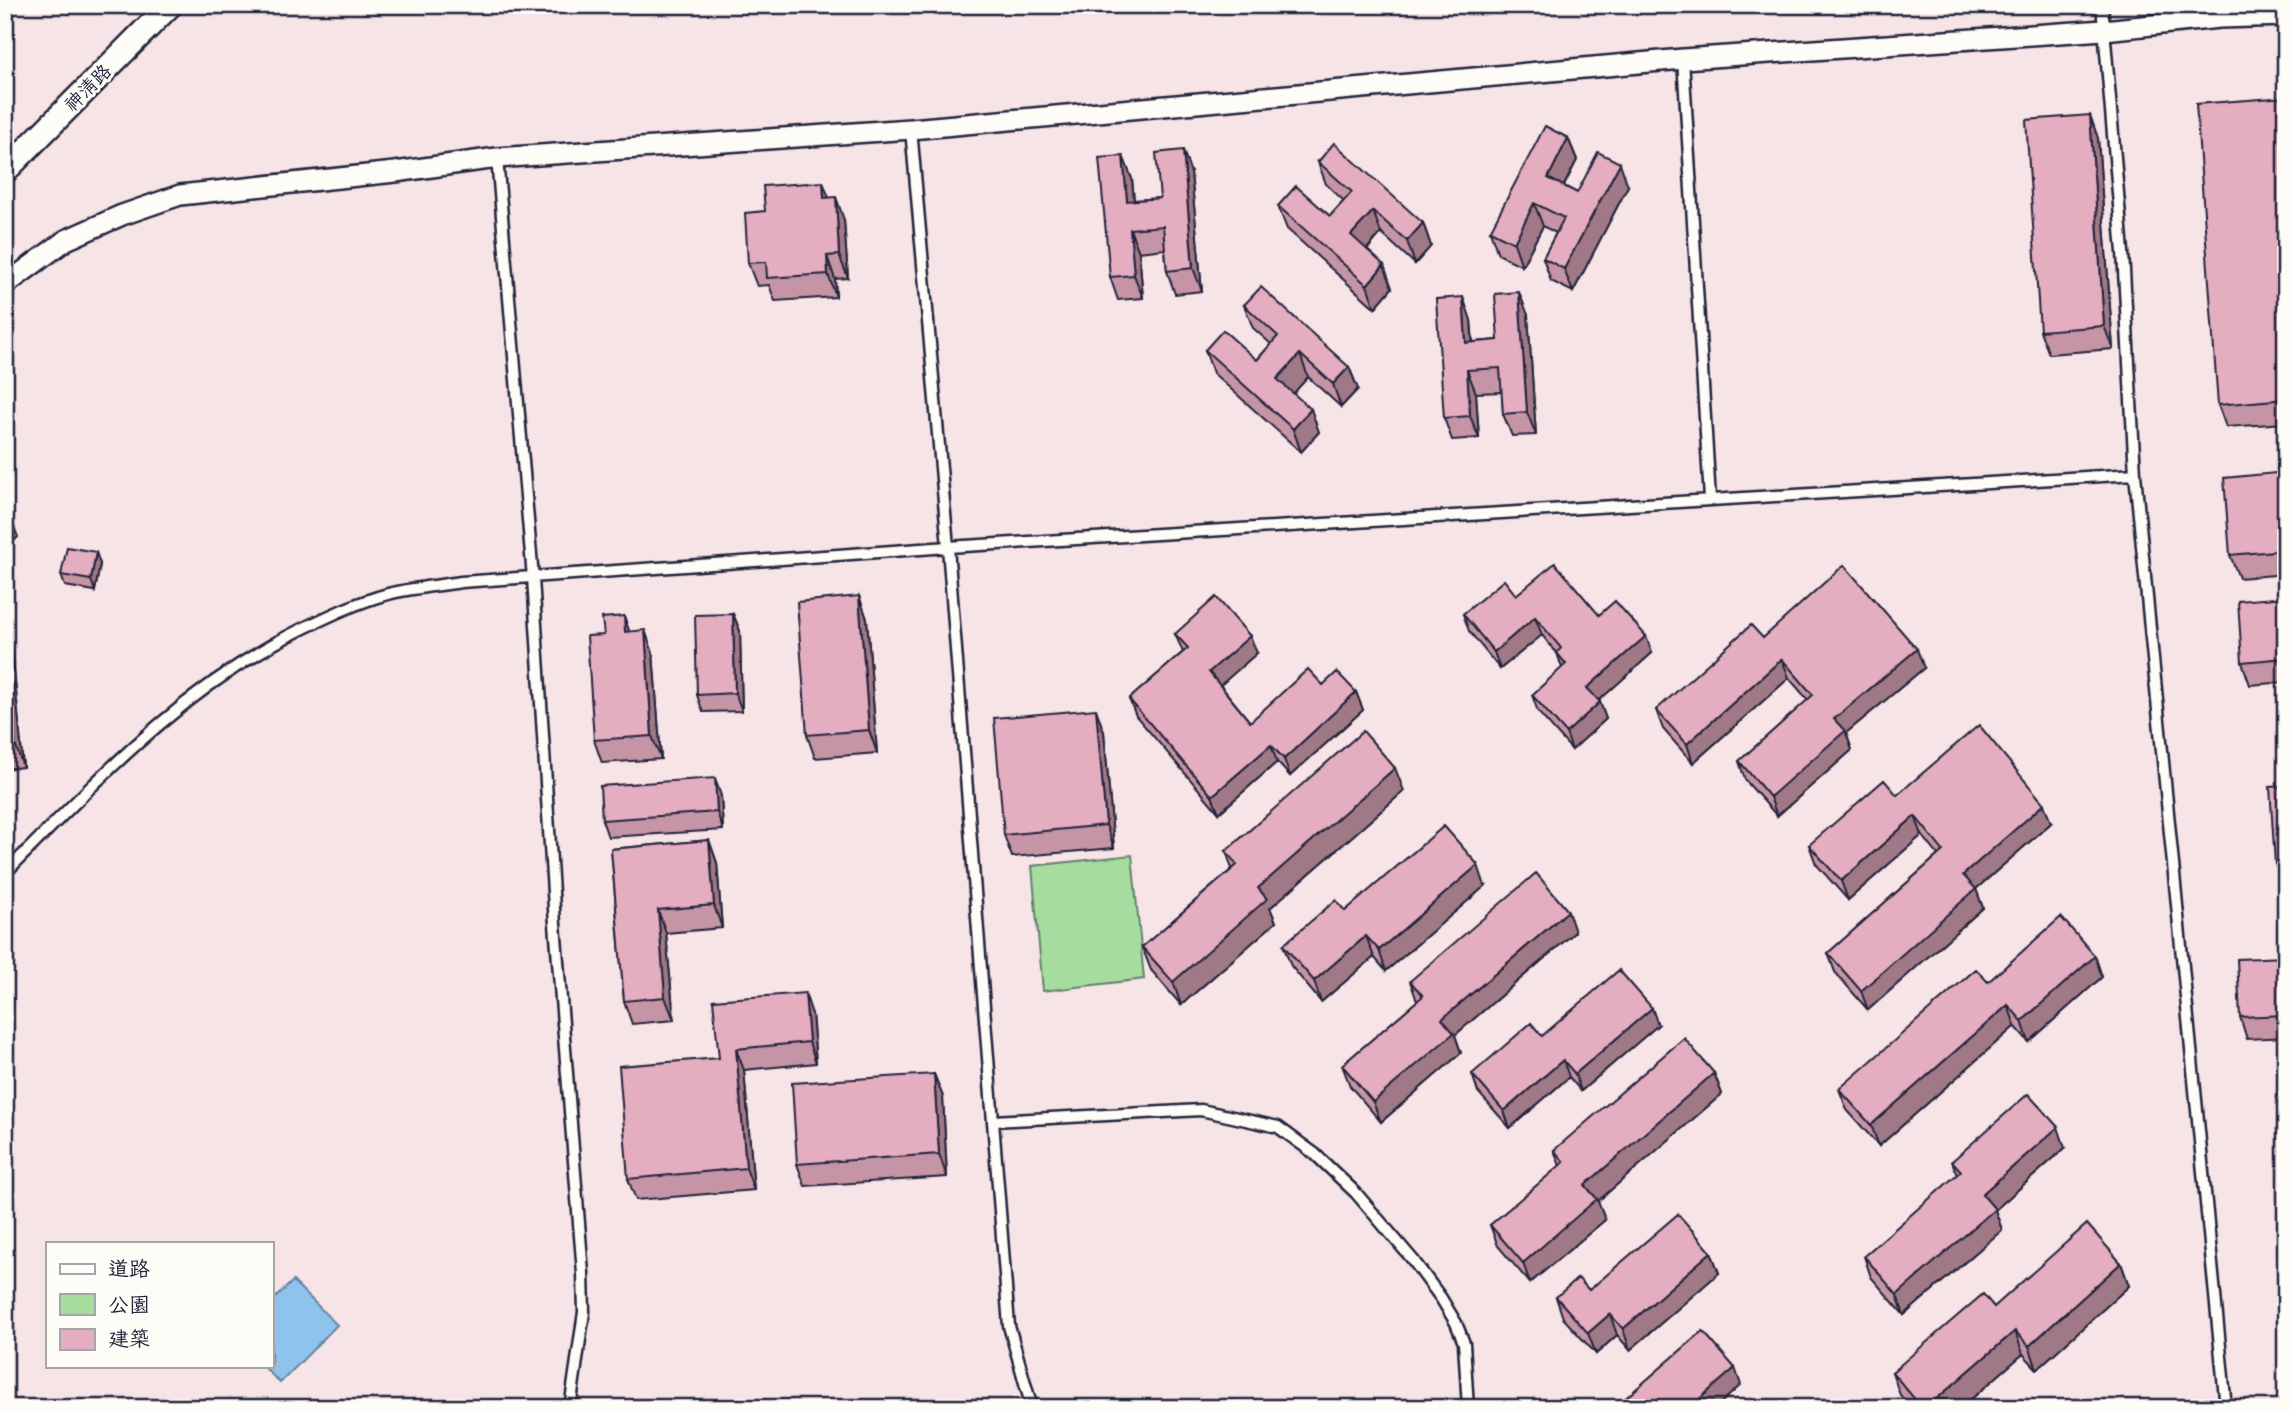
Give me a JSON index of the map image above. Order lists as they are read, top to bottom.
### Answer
{
  "streets": {
    "street": ["神清路"]
  },
  "legend": ["道路", "公園", "建築"]
}
